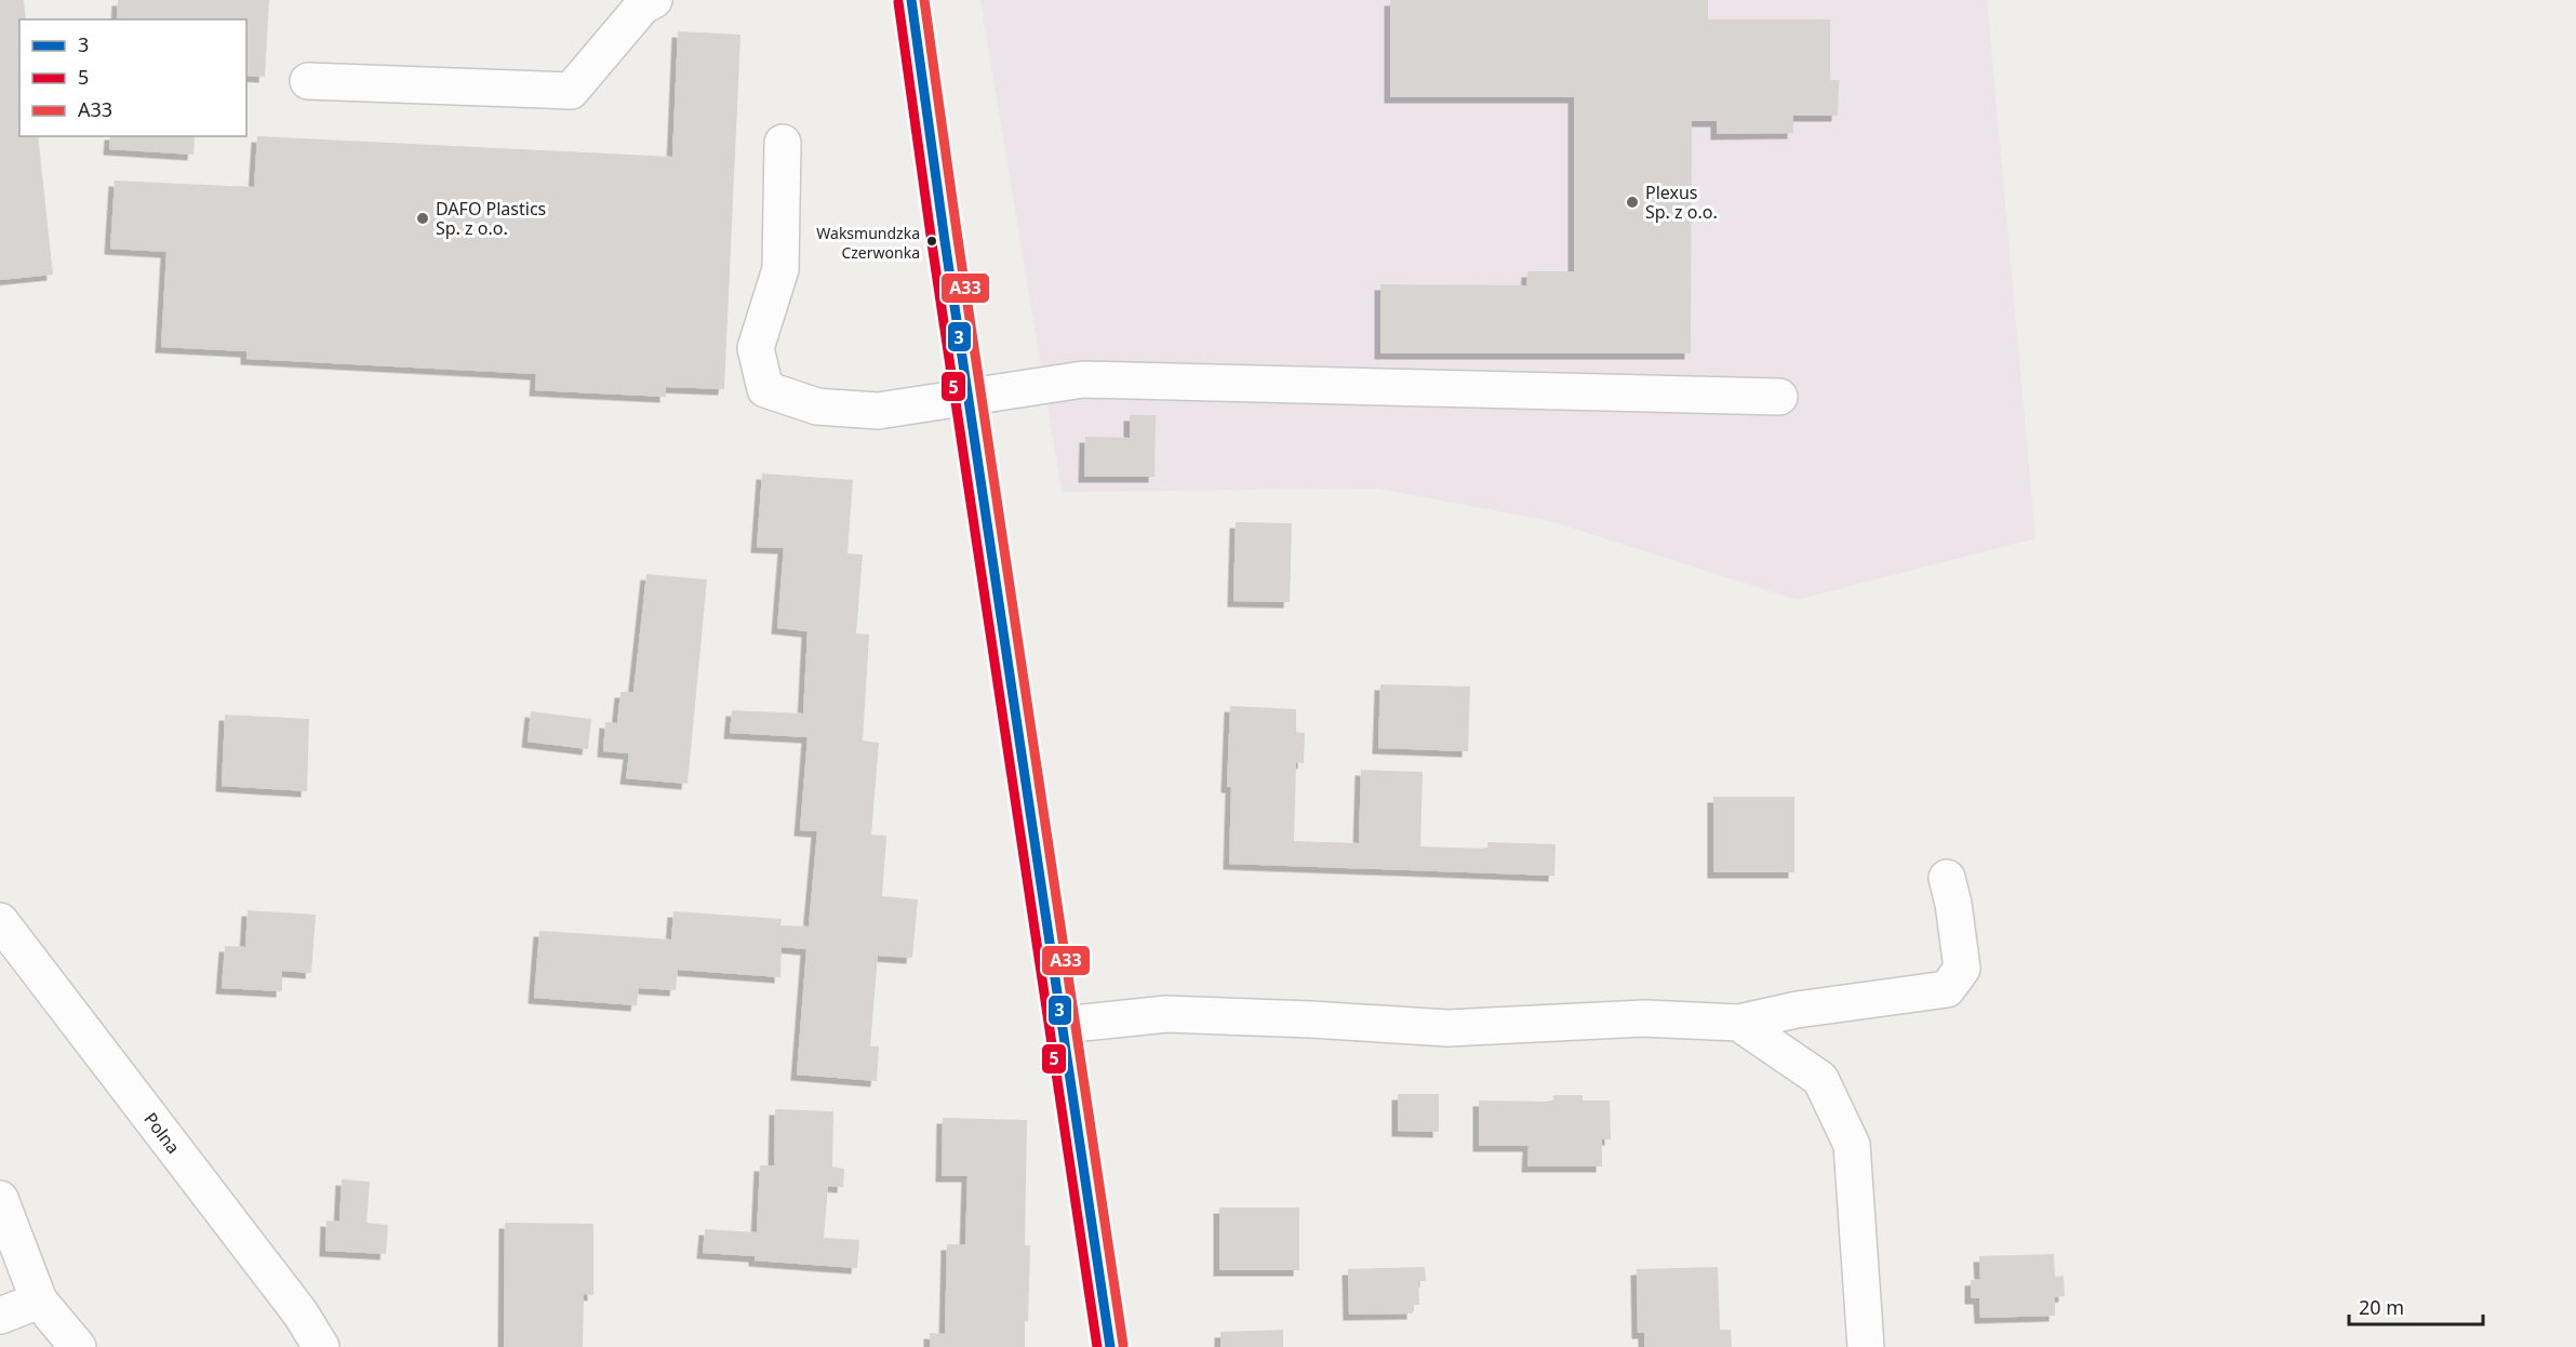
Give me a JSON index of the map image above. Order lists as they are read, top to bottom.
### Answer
{
  "streets": {
    "street": ["Polna"]
  },
  "places": ["Plexus Sp. z o.o.", "DAFO Plastics Sp. z o.o.", "Waksmundzka Czerwonka"],
  "lines": ["transit line 3", "transit line A33", "transit line 5"],
  "legend": ["3", "5", "A33"],
  "scale_bar": "20 m"
}
